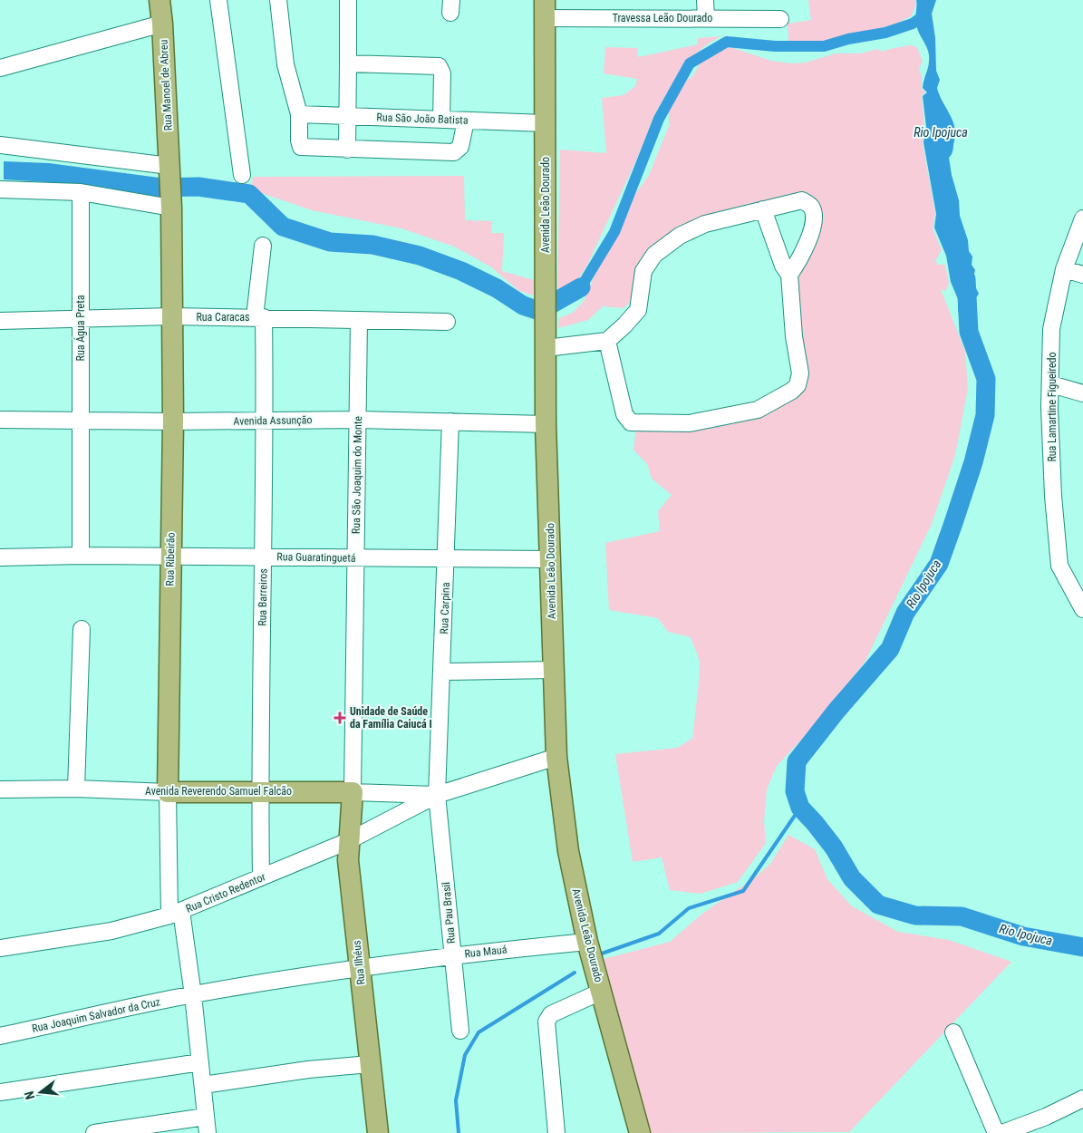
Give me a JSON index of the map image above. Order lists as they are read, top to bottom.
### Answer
{
  "streets": {
    "main road": [
      "Rua Manoel de Abreu",
      "Avenida Leão Dourado",
      "Rua Ribeirão",
      "Avenida Reverendo Samuel Falcão",
      "Rua Ilhéus"
    ],
    "street": [
      "Travessa Leão Dourado",
      "Rua São João Batista",
      "Rua Caracas",
      "Rua Água Preta",
      "Rua Lamartine Figueiredo",
      "Avenida Assunção",
      "Rua São Joaquim do Monte",
      "Rua Guaratinguetá",
      "Rua Barreiros",
      "Rua Carpina",
      "Rua Cristo Redentor",
      "Rua Pau Brasil",
      "Rua Mauá",
      "Rua Joaquim Salvador da Cruz"
    ]
  },
  "crossings": [
    ["Travessa Leão Dourado", "Avenida Leão Dourado"],
    ["Rua Manoel de Abreu", "Rua Ribeirão"],
    ["Rua São João Batista", "Avenida Leão Dourado"],
    ["Avenida Leão Dourado", "Avenida Assunção"],
    ["Avenida Leão Dourado", "Rua Guaratinguetá"],
    ["Avenida Leão Dourado", "Rua Mauá"],
    ["Rua Caracas", "Rua Água Preta"],
    ["Rua Caracas", "Rua São Joaquim do Monte"],
    ["Rua Caracas", "Rua Ribeirão"],
    ["Rua Caracas", "Rua Barreiros"],
    ["Rua Água Preta", "Avenida Assunção"],
    ["Rua Água Preta", "Rua Guaratinguetá"],
    ["Avenida Assunção", "Rua São Joaquim do Monte"],
    ["Avenida Assunção", "Rua Ribeirão"],
    ["Avenida Assunção", "Rua Barreiros"],
    ["Avenida Assunção", "Rua Carpina"],
    ["Rua São Joaquim do Monte", "Rua Guaratinguetá"],
    ["Rua São Joaquim do Monte", "Avenida Reverendo Samuel Falcão"],
    ["Rua São Joaquim do Monte", "Rua Ilhéus"],
    ["Rua Guaratinguetá", "Rua Ribeirão"],
    ["Rua Guaratinguetá", "Rua Barreiros"],
    ["Rua Guaratinguetá", "Rua Carpina"],
    ["Rua Ribeirão", "Avenida Reverendo Samuel Falcão"],
    ["Rua Ribeirão", "Rua Cristo Redentor"],
    ["Rua Barreiros", "Avenida Reverendo Samuel Falcão"],
    ["Rua Barreiros", "Rua Cristo Redentor"],
    ["Rua Carpina", "Avenida Reverendo Samuel Falcão"],
    ["Rua Carpina", "Rua Cristo Redentor"],
    ["Rua Carpina", "Rua Pau Brasil"],
    ["Avenida Reverendo Samuel Falcão", "Rua Cristo Redentor"],
    ["Avenida Reverendo Samuel Falcão", "Rua Pau Brasil"],
    ["Avenida Reverendo Samuel Falcão", "Rua Ilhéus"],
    ["Rua Cristo Redentor", "Rua Pau Brasil"],
    ["Rua Cristo Redentor", "Rua Ilhéus"],
    ["Rua Pau Brasil", "Rua Mauá"],
    ["Rua Mauá", "Rua Ilhéus"],
    ["Rua Mauá", "Rua Joaquim Salvador da Cruz"],
    ["Rua Ilhéus", "Rua Joaquim Salvador da Cruz"]
  ],
  "water": ["Rio Ipojuca"],
  "places": {
    "health": ["Unidade de Saúde da Família Caiucá I"]
  },
  "north": "left"
}
